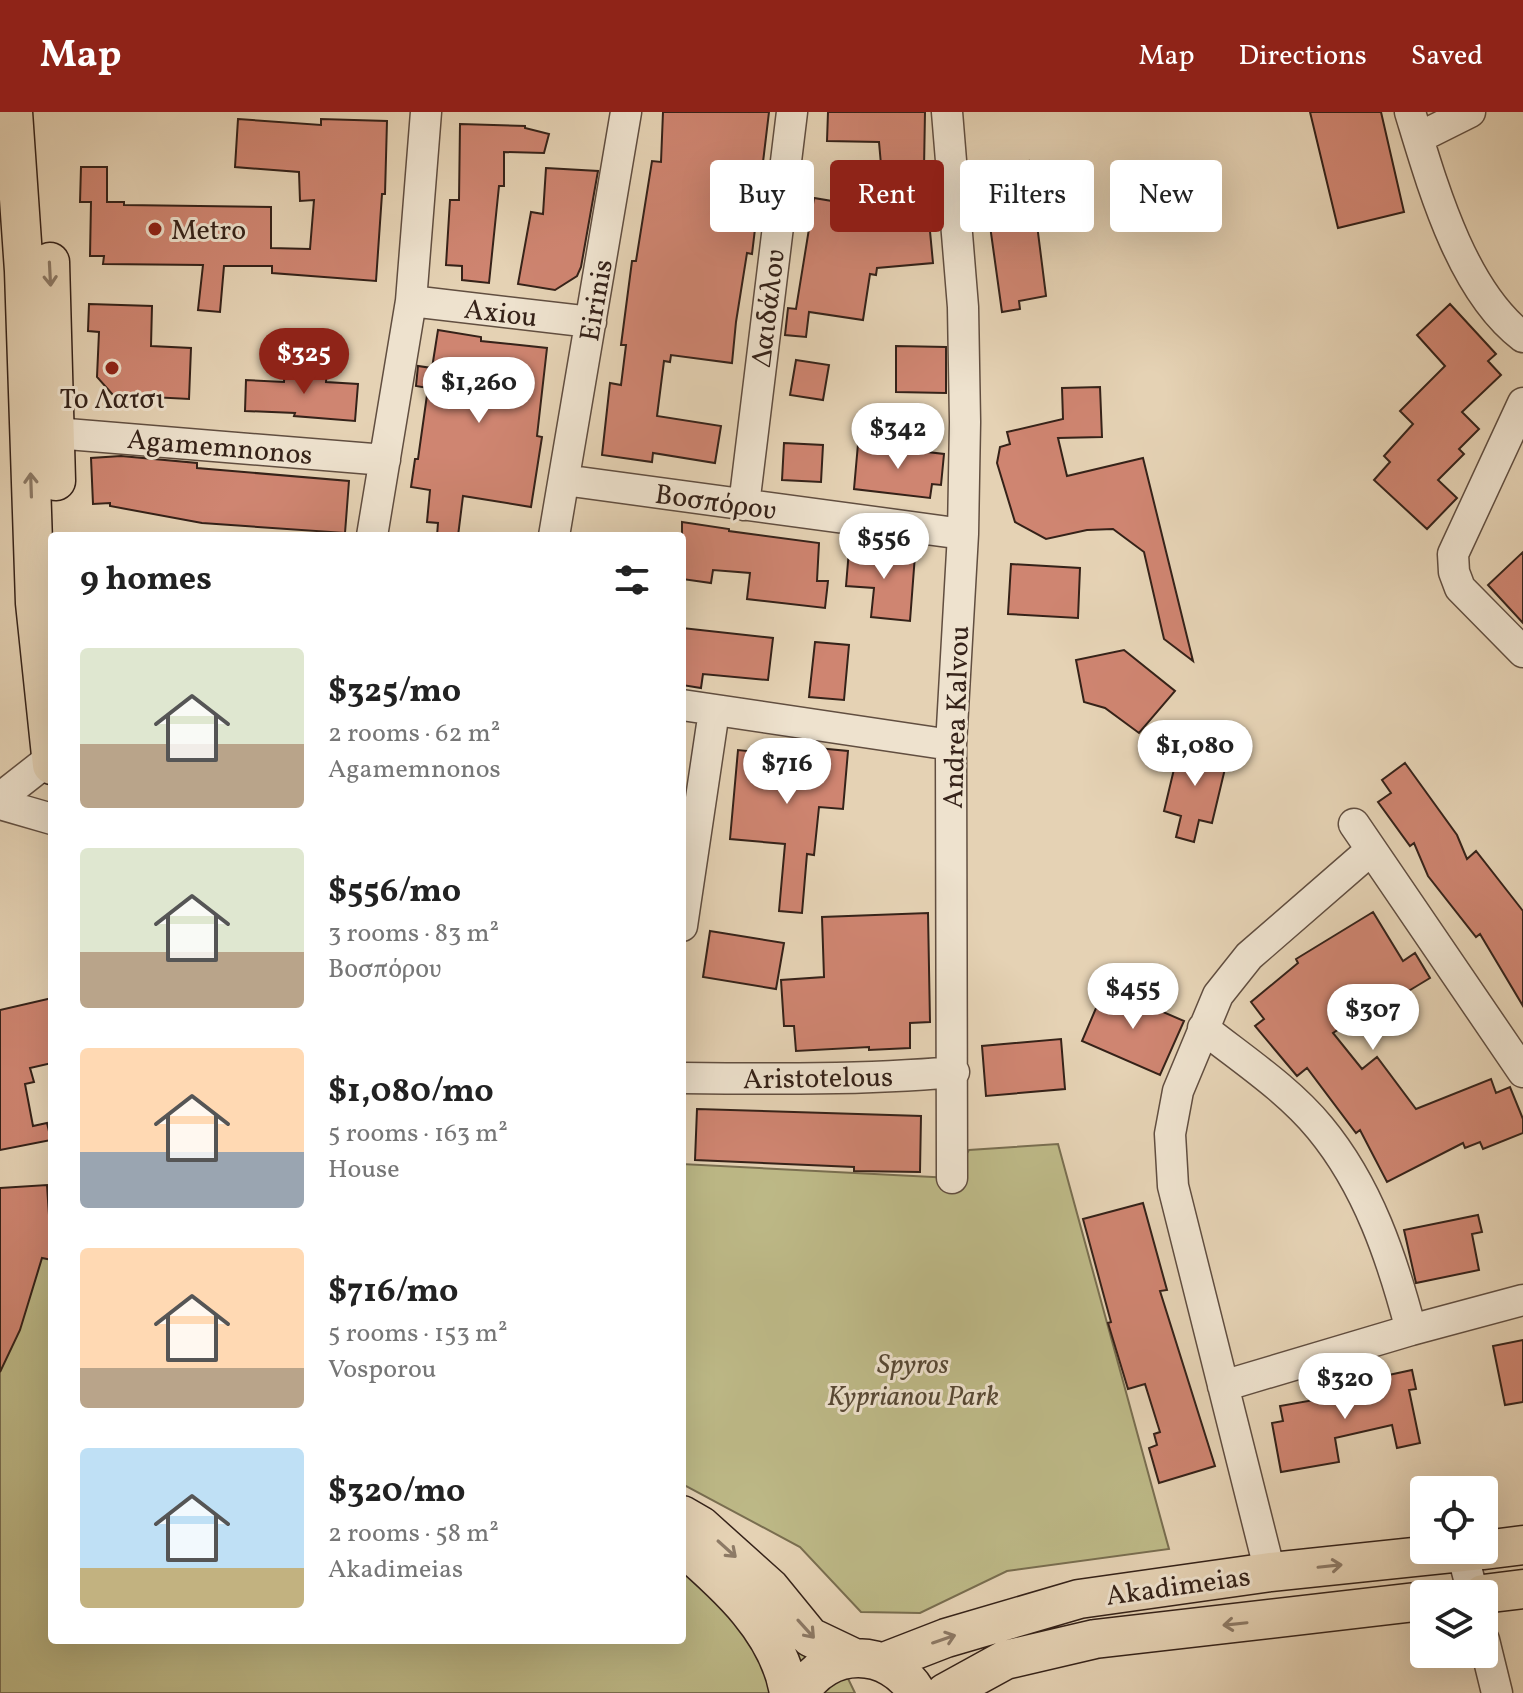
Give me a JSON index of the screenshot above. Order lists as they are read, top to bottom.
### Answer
{
  "streets": {
    "main road": ["Akadimeias"],
    "street": [
      "Eirinis",
      "Δαιδάλου",
      "Axiou",
      "Agamemnonos",
      "Βοσπόρου",
      "Andrea Kalvou",
      "Aristotelous"
    ]
  },
  "crossings": [
    ["Eirinis", "Axiou"],
    ["Eirinis", "Βοσπόρου"],
    ["Δαιδάλου", "Βοσπόρου"],
    ["Βοσπόρου", "Andrea Kalvou"],
    ["Andrea Kalvou", "Aristotelous"]
  ],
  "parks": ["Spyros Kyprianou Park"],
  "places": ["Metro", "Το Λατσι"],
  "page": {
    "header": "Map",
    "nav": ["Map", "Directions", "Saved"],
    "chip": [
      "Buy",
      "Rent",
      "Filters",
      "New"
    ],
    "price": [
      "$325",
      "$1,260",
      "$342",
      "$556",
      "$1,080",
      "$716",
      "$455",
      "$307",
      "$320"
    ],
    "heading": "9 homes",
    "list": [
      {
        "name": "$325/mo",
        "note": "2 rooms · 62 m² · Agamemnonos"
      },
      {
        "name": "$556/mo",
        "note": "3 rooms · 83 m² · Βοσπόρου"
      },
      {
        "name": "$1,080/mo",
        "note": "5 rooms · 163 m² · House"
      },
      {
        "name": "$716/mo",
        "note": "5 rooms · 153 m² · Vosporou"
      },
      {
        "name": "$320/mo",
        "note": "2 rooms · 58 m² · Akadimeias"
      }
    ]
  }
}
